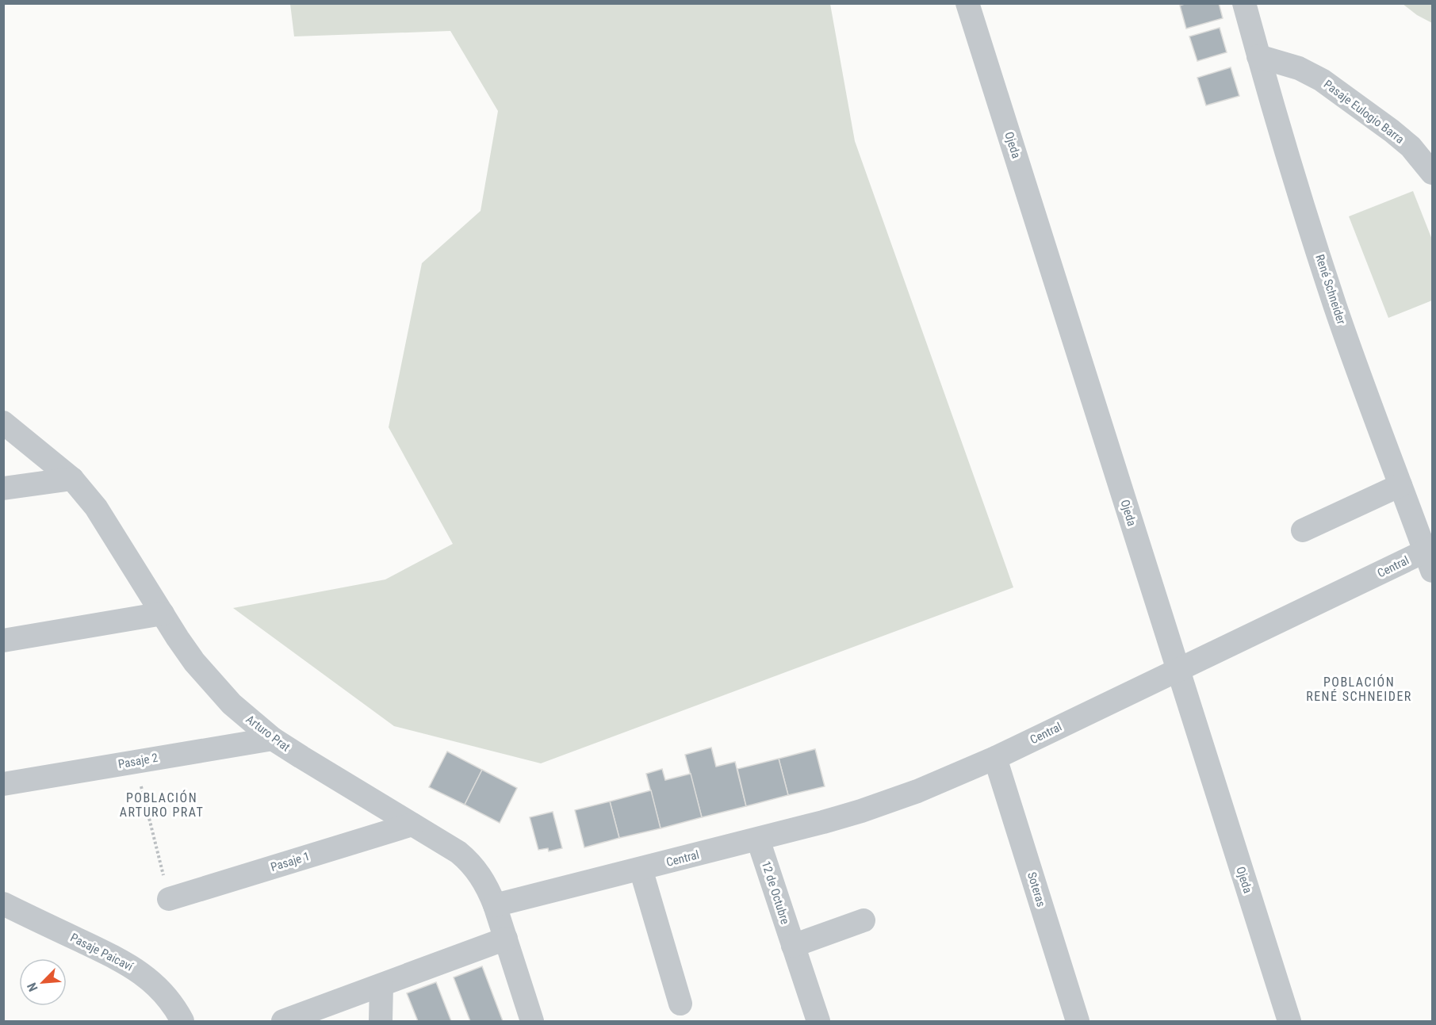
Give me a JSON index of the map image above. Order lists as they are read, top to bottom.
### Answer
{
  "streets": {
    "street": [
      "Pasaje Eulogio Barra",
      "Ojeda",
      "René Schneider",
      "Central",
      "Arturo Prat",
      "Pasaje 2",
      "Pasaje 1",
      "Soteras",
      "12 de Octubre",
      "Pasaje Paicaví"
    ]
  },
  "crossings": [
    ["Pasaje Eulogio Barra", "René Schneider"],
    ["Ojeda", "Central"],
    ["René Schneider", "Central"],
    ["Central", "Arturo Prat"],
    ["Central", "Soteras"],
    ["Central", "12 de Octubre"],
    ["Arturo Prat", "Pasaje 2"],
    ["Arturo Prat", "Pasaje 1"]
  ],
  "districts": ["POBLACIÓN RENÉ SCHNEIDER", "POBLACIÓN ARTURO PRAT"],
  "north": "bottom left"
}
